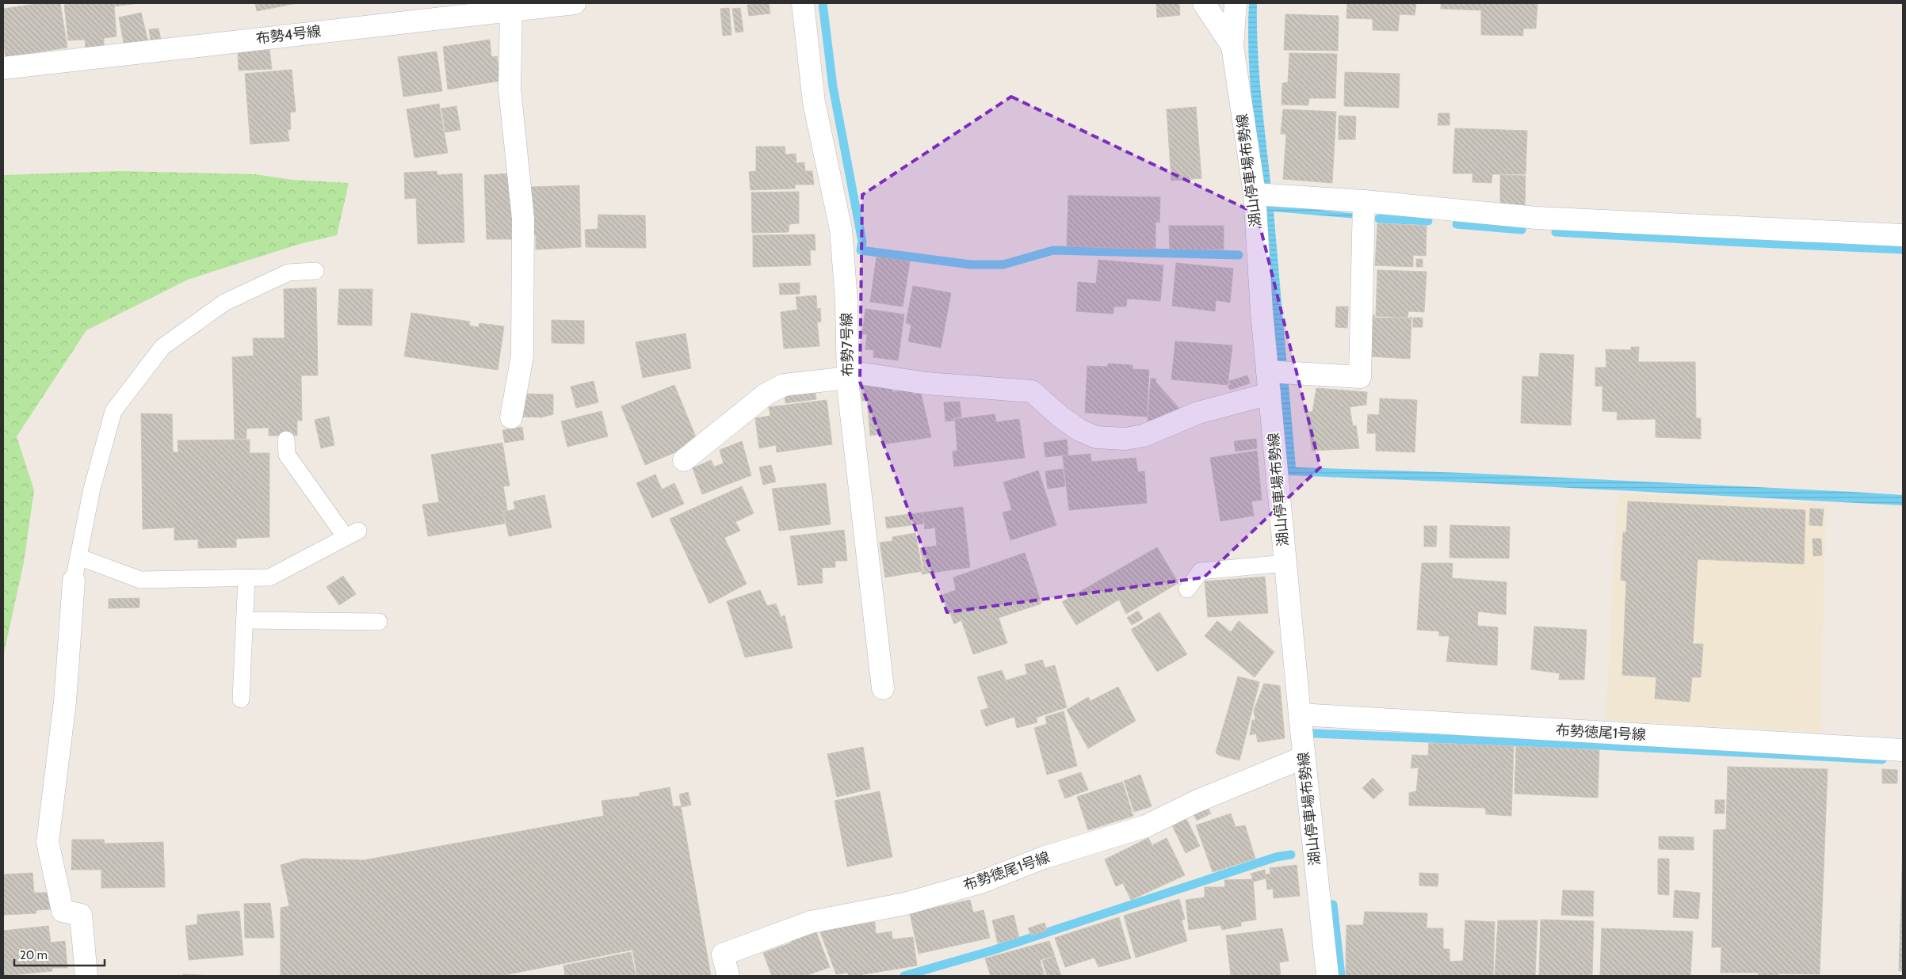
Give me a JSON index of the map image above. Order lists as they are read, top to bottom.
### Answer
{
  "streets": {
    "street": [
      "布勢4号線",
      "湖山停車場布勢線",
      "布勢7号線",
      "布勢徳尾1号線"
    ]
  },
  "crossings": [
    ["湖山停車場布勢線", "布勢徳尾1号線"]
  ],
  "scale_bar": "20 m"
}
